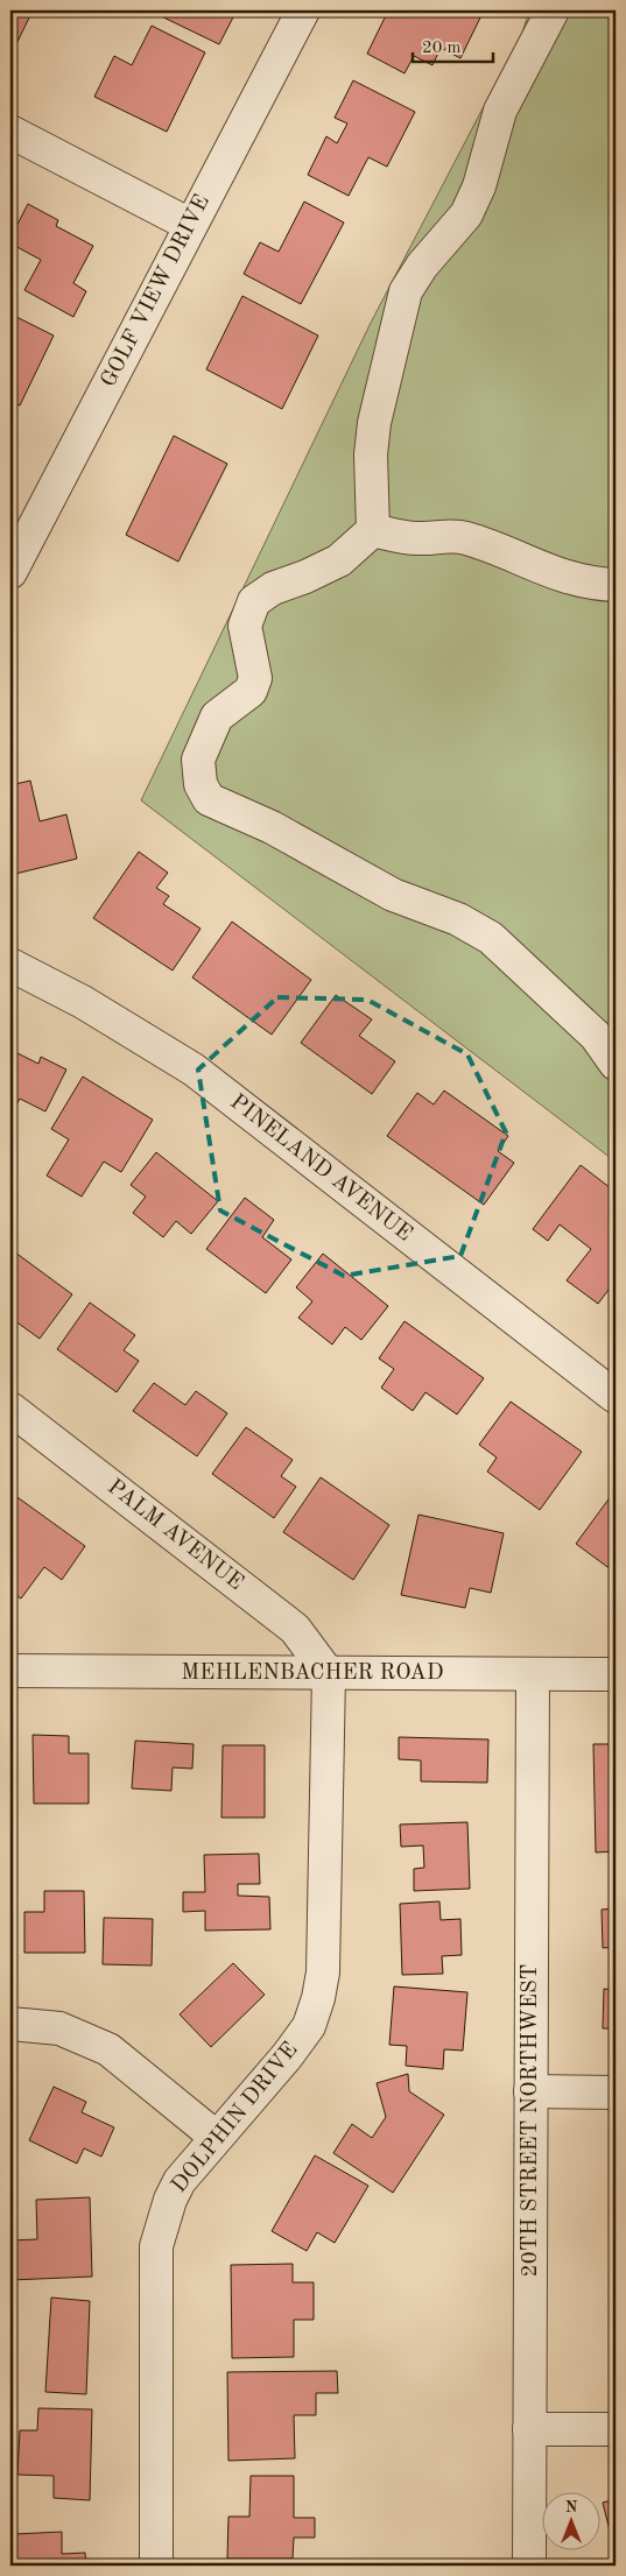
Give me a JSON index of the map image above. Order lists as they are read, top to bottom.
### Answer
{
  "streets": {
    "street": [
      "GOLF VIEW DRIVE",
      "PINELAND AVENUE",
      "PALM AVENUE",
      "MEHLENBACHER ROAD",
      "DOLPHIN DRIVE",
      "20TH STREET NORTHWEST"
    ]
  },
  "crossings": [
    ["PALM AVENUE", "MEHLENBACHER ROAD"],
    ["PALM AVENUE", "DOLPHIN DRIVE"],
    ["MEHLENBACHER ROAD", "DOLPHIN DRIVE"],
    ["MEHLENBACHER ROAD", "20TH STREET NORTHWEST"]
  ],
  "scale_bar": "20 m",
  "north": "top"
}
